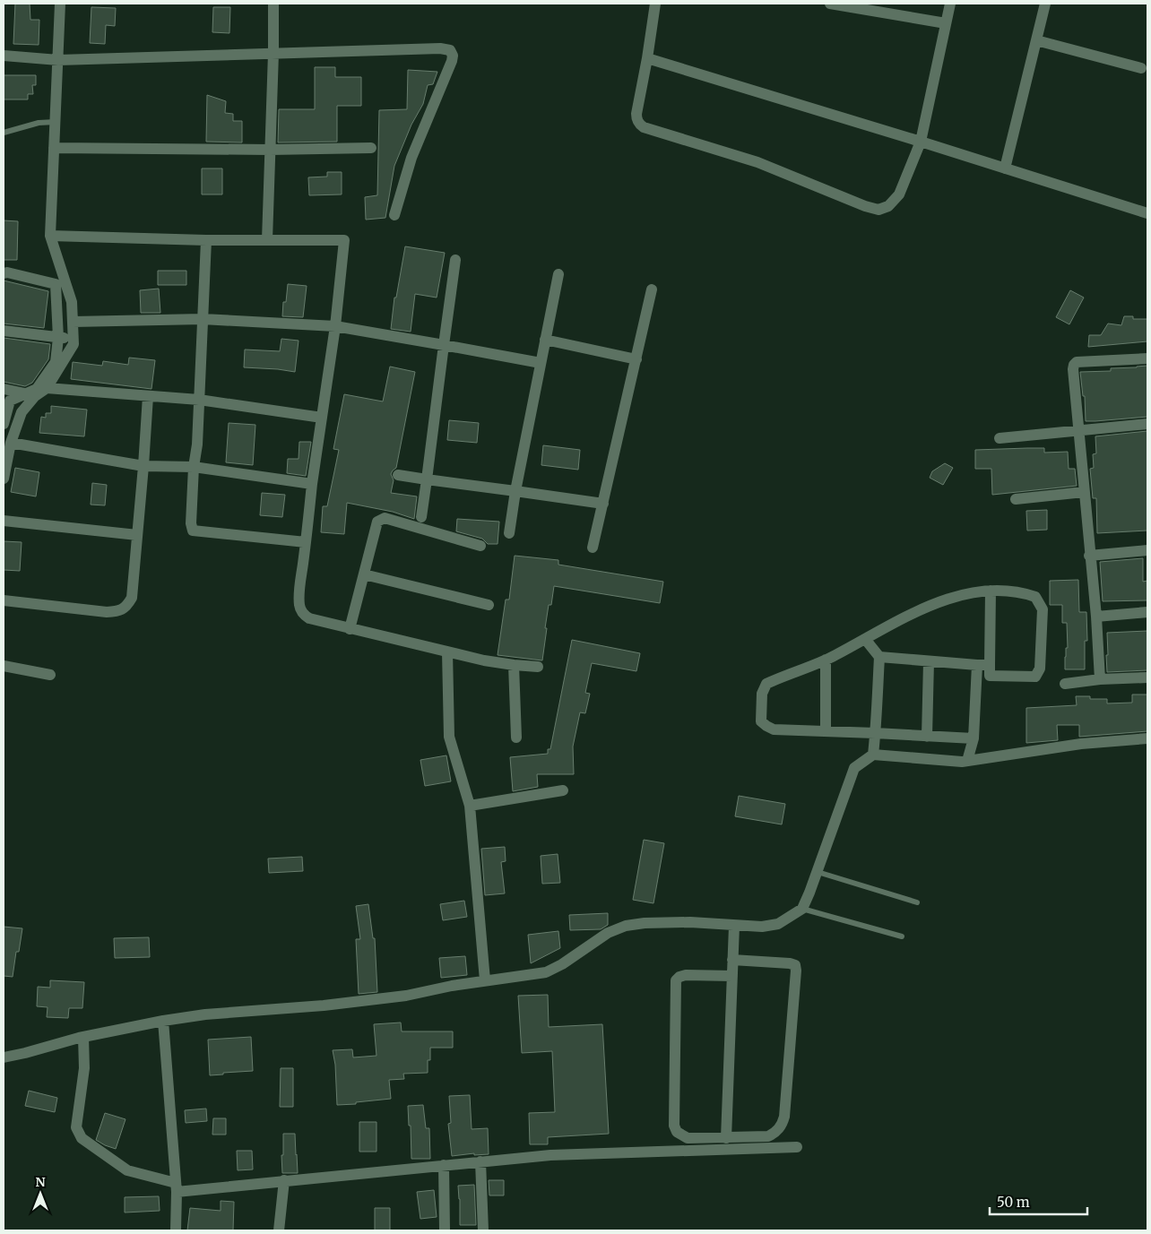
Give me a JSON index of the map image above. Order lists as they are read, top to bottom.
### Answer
{
  "scale_bar": "50 m",
  "north": "top"
}
